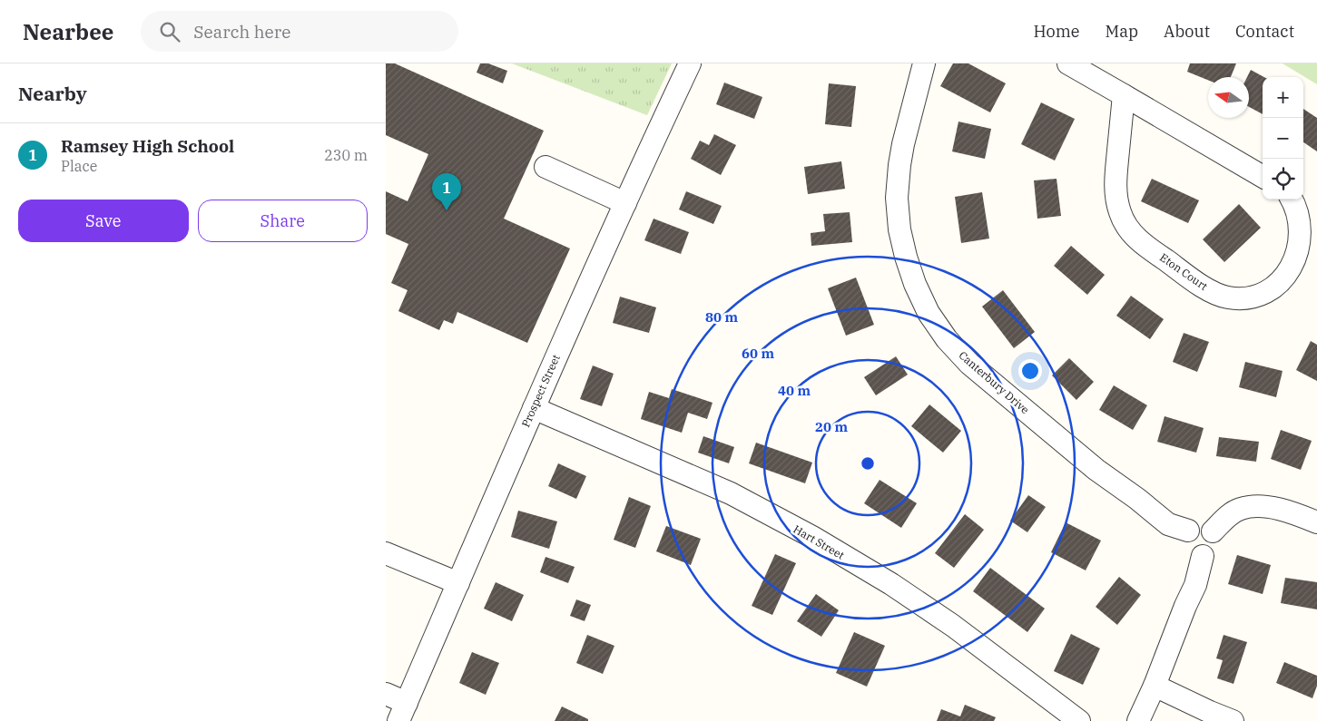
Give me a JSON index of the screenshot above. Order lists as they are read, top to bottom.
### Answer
{
  "streets": {
    "street": [
      "Eton Court",
      "Canterbury Drive",
      "Prospect Street",
      "Hart Street"
    ]
  },
  "crossings": [
    ["Prospect Street", "Hart Street"]
  ],
  "north": "left",
  "page": {
    "header": "Nearbee",
    "search": "Search here",
    "nav": [
      "Home",
      "Map",
      "About",
      "Contact"
    ],
    "heading": "Nearby",
    "map_buttons": ["+", "−"],
    "list": [
      {
        "mark": "1",
        "name": "Ramsey High School",
        "note": "Place",
        "value": "230 m"
      }
    ],
    "pins": "1",
    "buttons": ["Save", "Share"]
  },
  "rings": [
    "80 m",
    "60 m",
    "40 m",
    "20 m"
  ]
}
